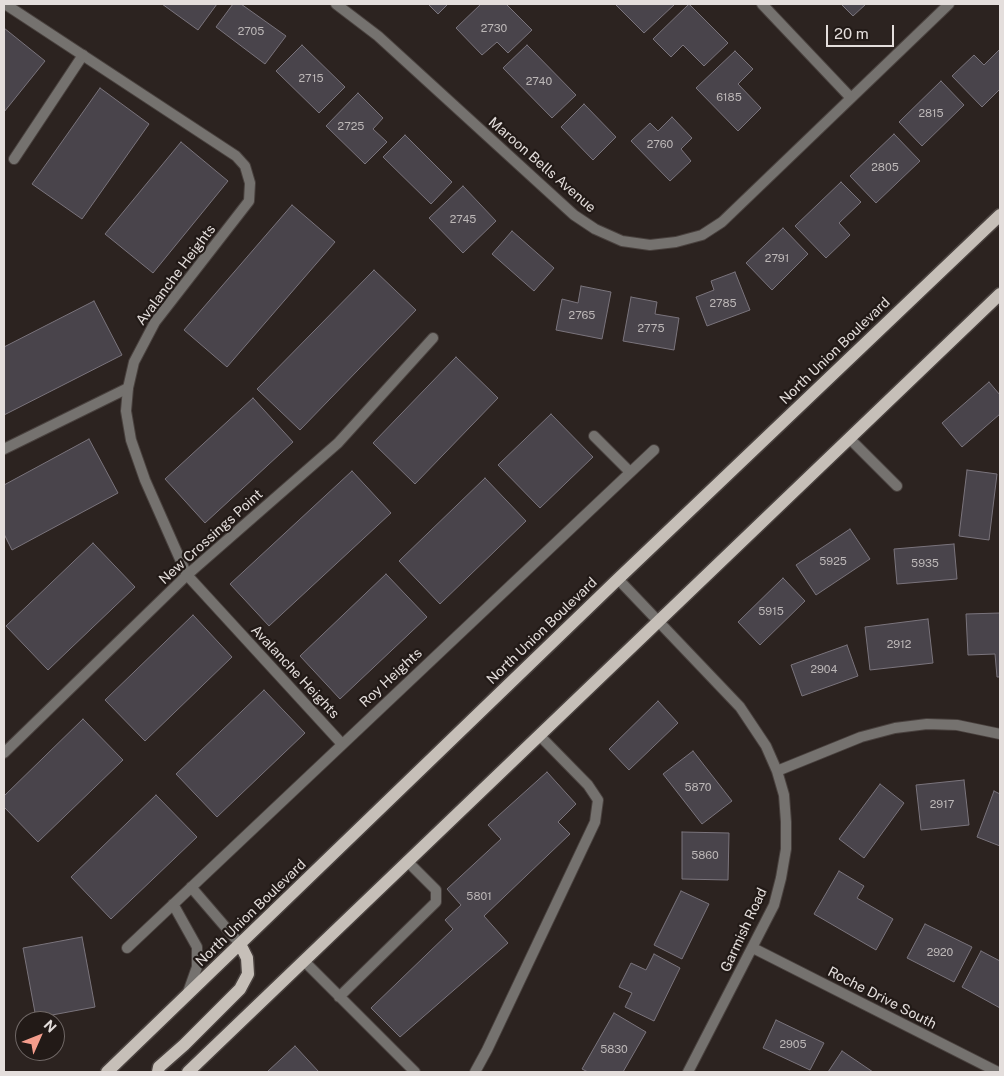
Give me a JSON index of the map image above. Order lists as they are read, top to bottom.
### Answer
{
  "streets": {
    "main road": ["North Union Boulevard"],
    "street": [
      "Maroon Bells Avenue",
      "Avalanche Heights",
      "New Crossings Point",
      "Roy Heights",
      "Garmish Road",
      "Roche Drive South"
    ]
  },
  "crossings": [
    ["Avalanche Heights", "New Crossings Point"],
    ["Avalanche Heights", "Roy Heights"],
    ["North Union Boulevard", "Garmish Road"],
    ["Garmish Road", "Roche Drive South"]
  ],
  "house_numbers": [
    "2730",
    "2705",
    "2715",
    "2740",
    "6185",
    "2815",
    "2725",
    "2760",
    "2805",
    "2745",
    "2791",
    "2785",
    "2765",
    "2775",
    "5925",
    "5935",
    "5915",
    "2912",
    "2904",
    "5870",
    "2917",
    "5860",
    "5801",
    "2920",
    "2905",
    "5830"
  ],
  "scale_bar": "20 m",
  "north": "top right"
}
